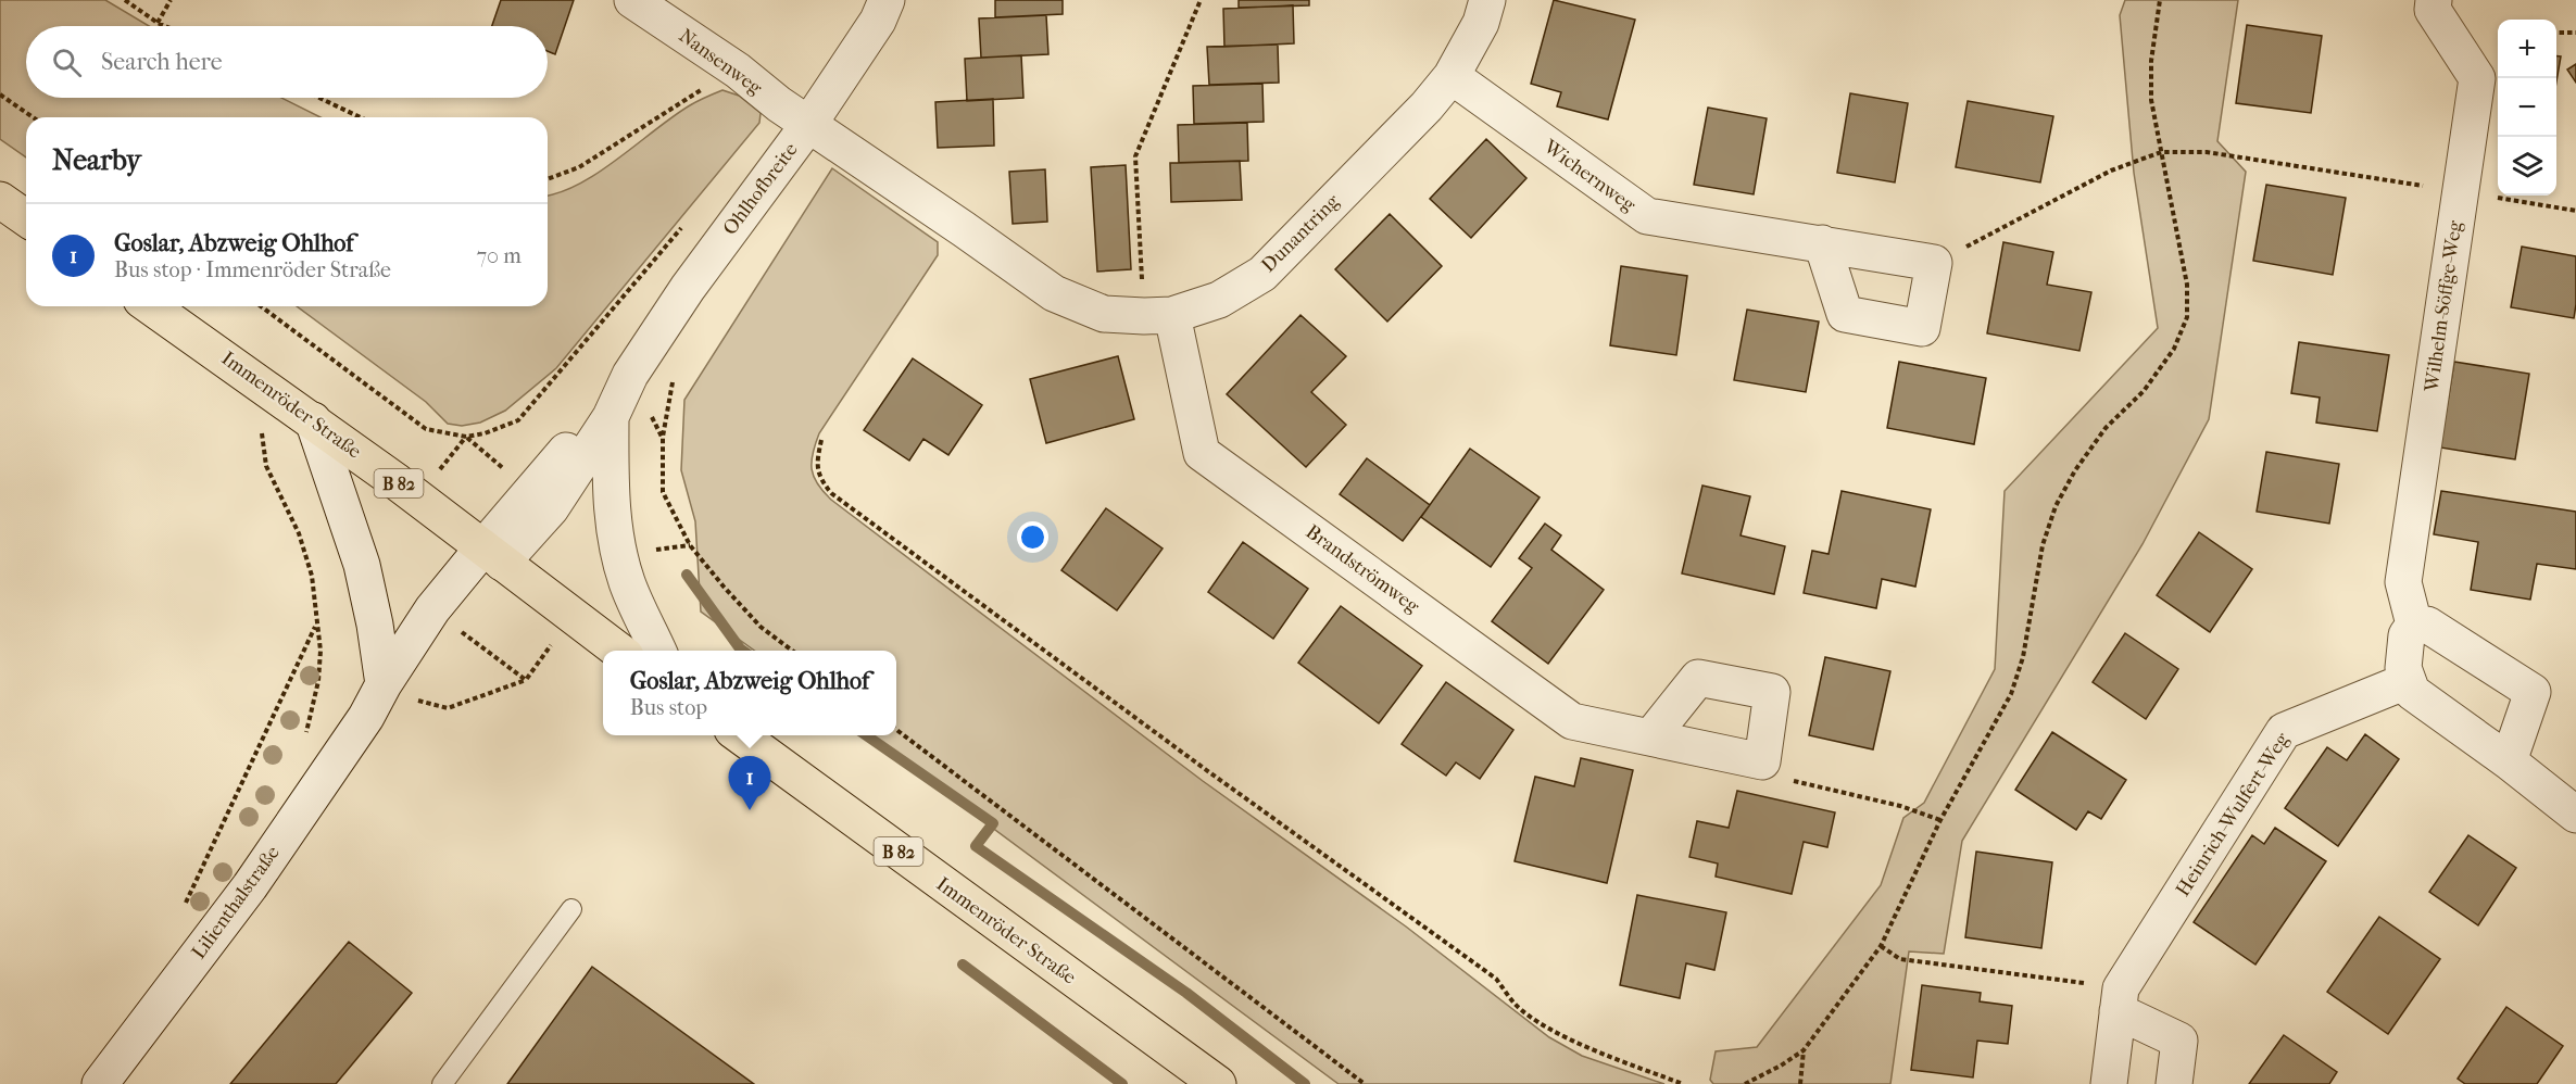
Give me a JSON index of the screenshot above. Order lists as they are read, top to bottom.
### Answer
{
  "streets": {
    "main road": ["Immenröder Straße", "B 82"],
    "street": [
      "Nansenweg",
      "Wichernweg",
      "Ohlhofbreite",
      "Dunantring",
      "Wilhelm-Söffge-Weg",
      "Brandströmweg",
      "Heinrich-Wulfert-Weg",
      "Lilienthalstraße"
    ]
  },
  "crossings": [
    ["Nansenweg", "Ohlhofbreite"],
    ["Nansenweg", "Dunantring"],
    ["Wichernweg", "Dunantring"],
    ["Ohlhofbreite", "Dunantring"],
    ["Ohlhofbreite", "Immenröder Straße"],
    ["Ohlhofbreite", "Lilienthalstraße"],
    ["Dunantring", "Brandströmweg"],
    ["Immenröder Straße", "Lilienthalstraße"]
  ],
  "page": {
    "map_buttons": ["+", "−"],
    "search": "Search here",
    "heading": "Nearby",
    "list": [
      {
        "mark": "1",
        "name": "Goslar, Abzweig Ohlhof",
        "note": "Bus stop · Immenröder Straße",
        "value": "70 m"
      }
    ],
    "popup": ["Goslar, Abzweig Ohlhof", "Bus stop"],
    "pins": "1"
  }
}
